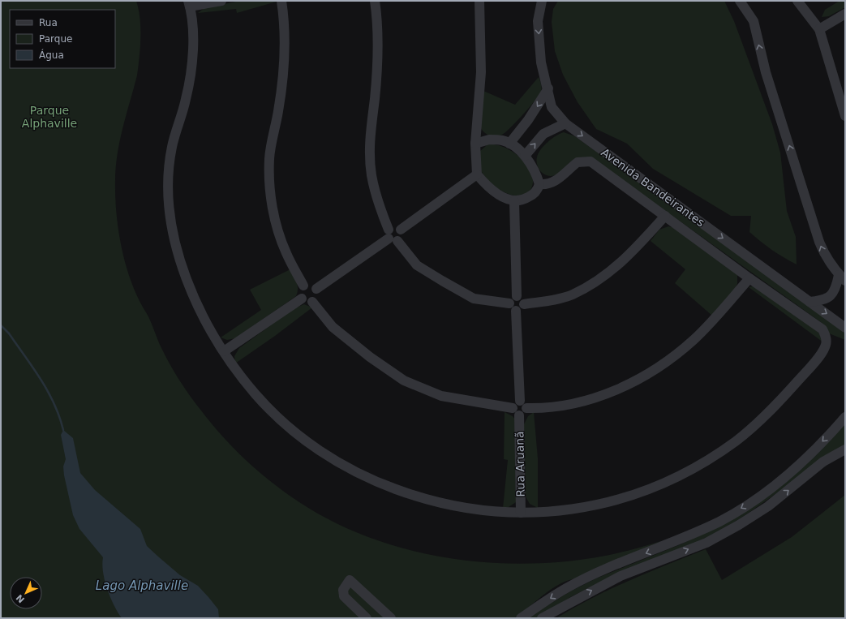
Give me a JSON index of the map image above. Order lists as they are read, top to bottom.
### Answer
{
  "streets": {
    "street": ["Avenida Bandeirantes", "Rua Aruanã"]
  },
  "water": ["Lago Alphaville"],
  "parks": ["Parque Alphaville"],
  "legend": ["Rua", "Parque", "Água"],
  "north": "bottom left"
}
